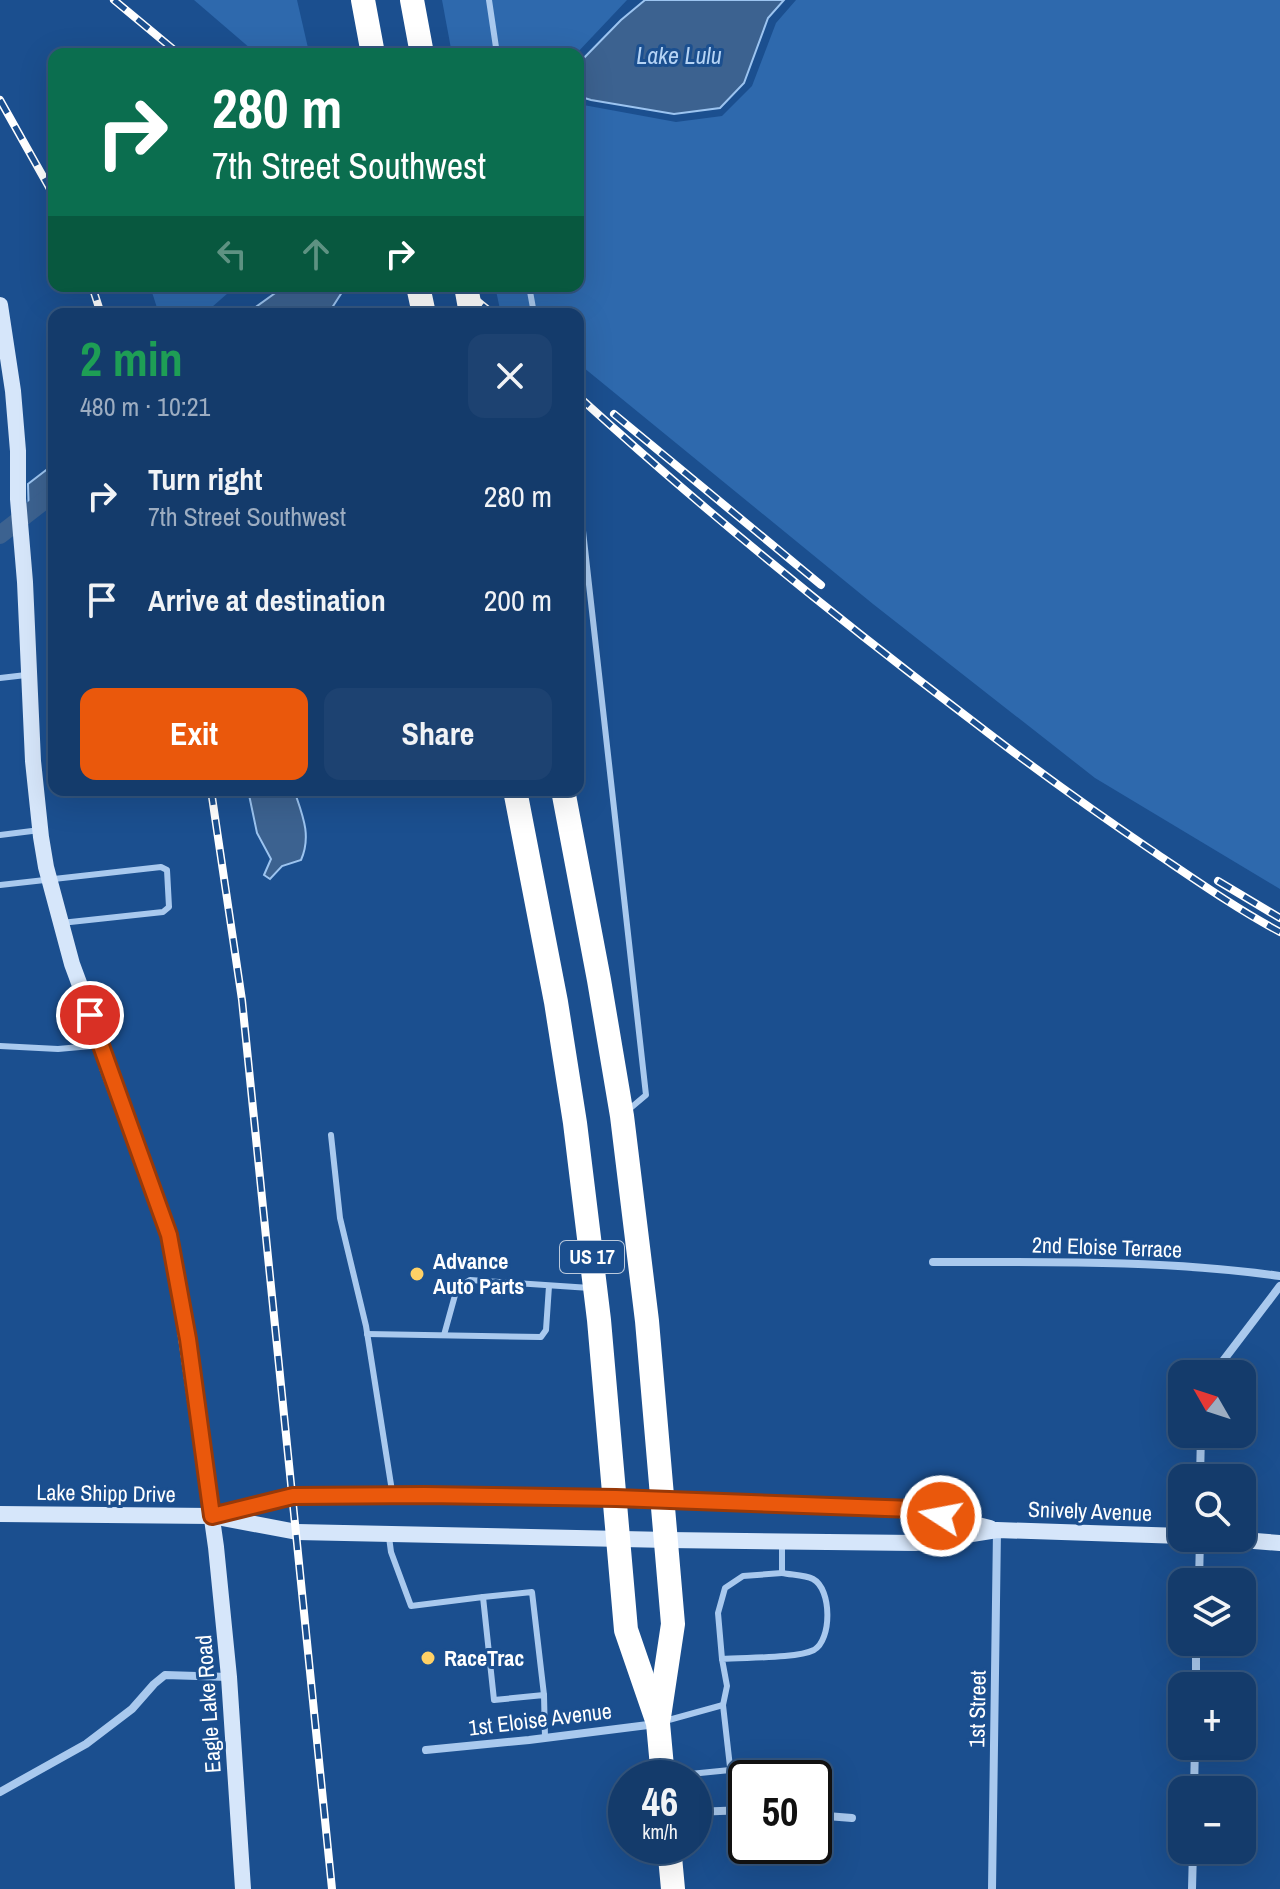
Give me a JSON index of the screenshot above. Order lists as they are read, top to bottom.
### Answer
{
  "streets": {
    "highway": ["US 17"],
    "street": [
      "2nd Eloise Terrace",
      "Lake Shipp Drive",
      "Snively Avenue",
      "Eagle Lake Road",
      "1st Street",
      "1st Eloise Avenue"
    ]
  },
  "crossings": [
    ["US 17", "Snively Avenue"],
    ["US 17", "1st Eloise Avenue"],
    ["Lake Shipp Drive", "Snively Avenue"],
    ["Lake Shipp Drive", "Eagle Lake Road"],
    ["Snively Avenue", "Eagle Lake Road"],
    ["Snively Avenue", "1st Street"]
  ],
  "water": ["Lake Lulu"],
  "places": ["Advance Auto Parts", "RaceTrac"],
  "north": "top left",
  "page": {
    "turn": ["280 m", "7th Street Southwest"],
    "heading": ["2 min", "480 m · 10:21"],
    "list": [
      {
        "name": "Turn right",
        "note": "7th Street Southwest",
        "value": "280 m"
      },
      {
        "name": "Arrive at destination",
        "value": "200 m"
      }
    ],
    "buttons": ["Exit", "Share"],
    "map_buttons": ["+", "−"],
    "speed": "46 km/h",
    "limit": "50"
  }
}
